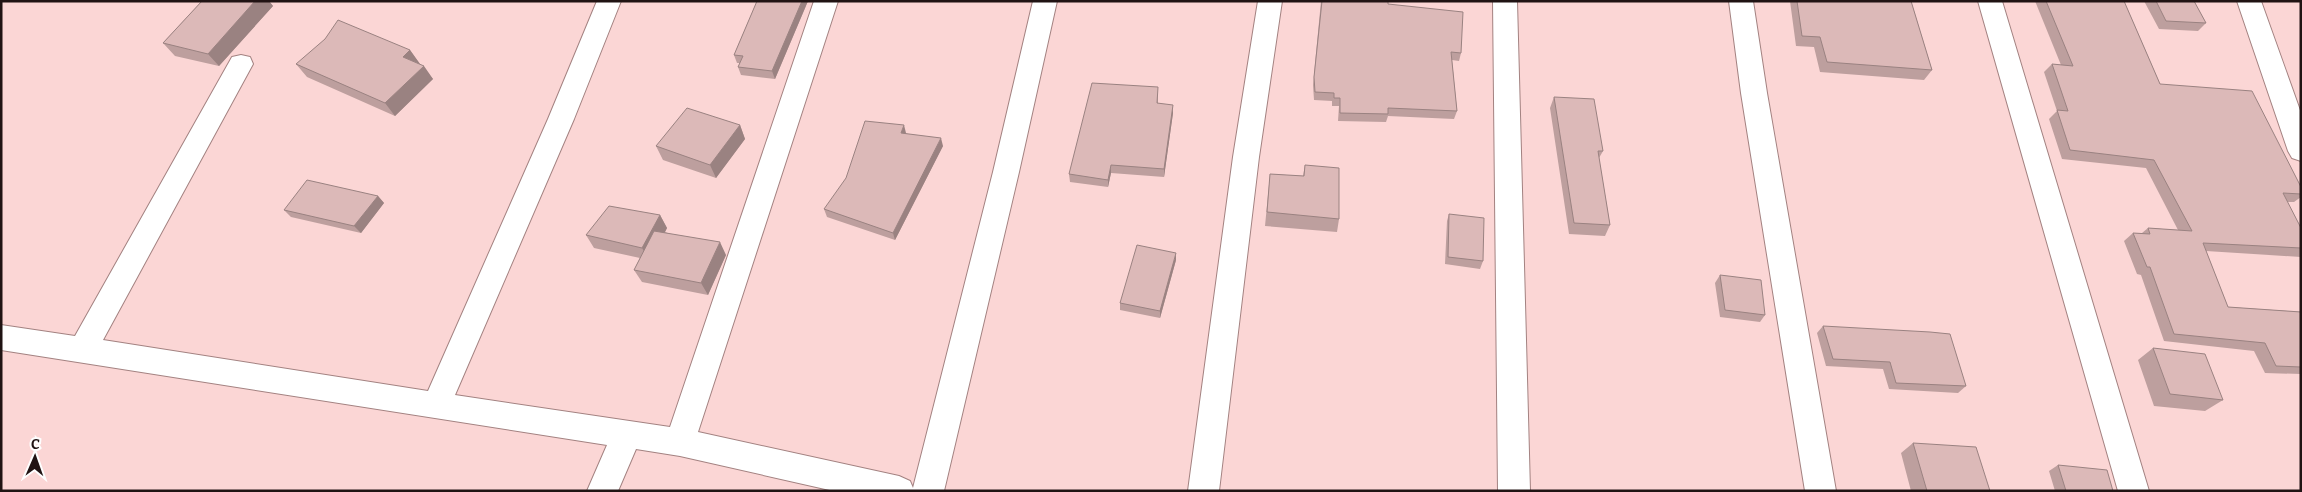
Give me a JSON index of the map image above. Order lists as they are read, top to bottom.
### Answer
{
  "north": "top"
}
